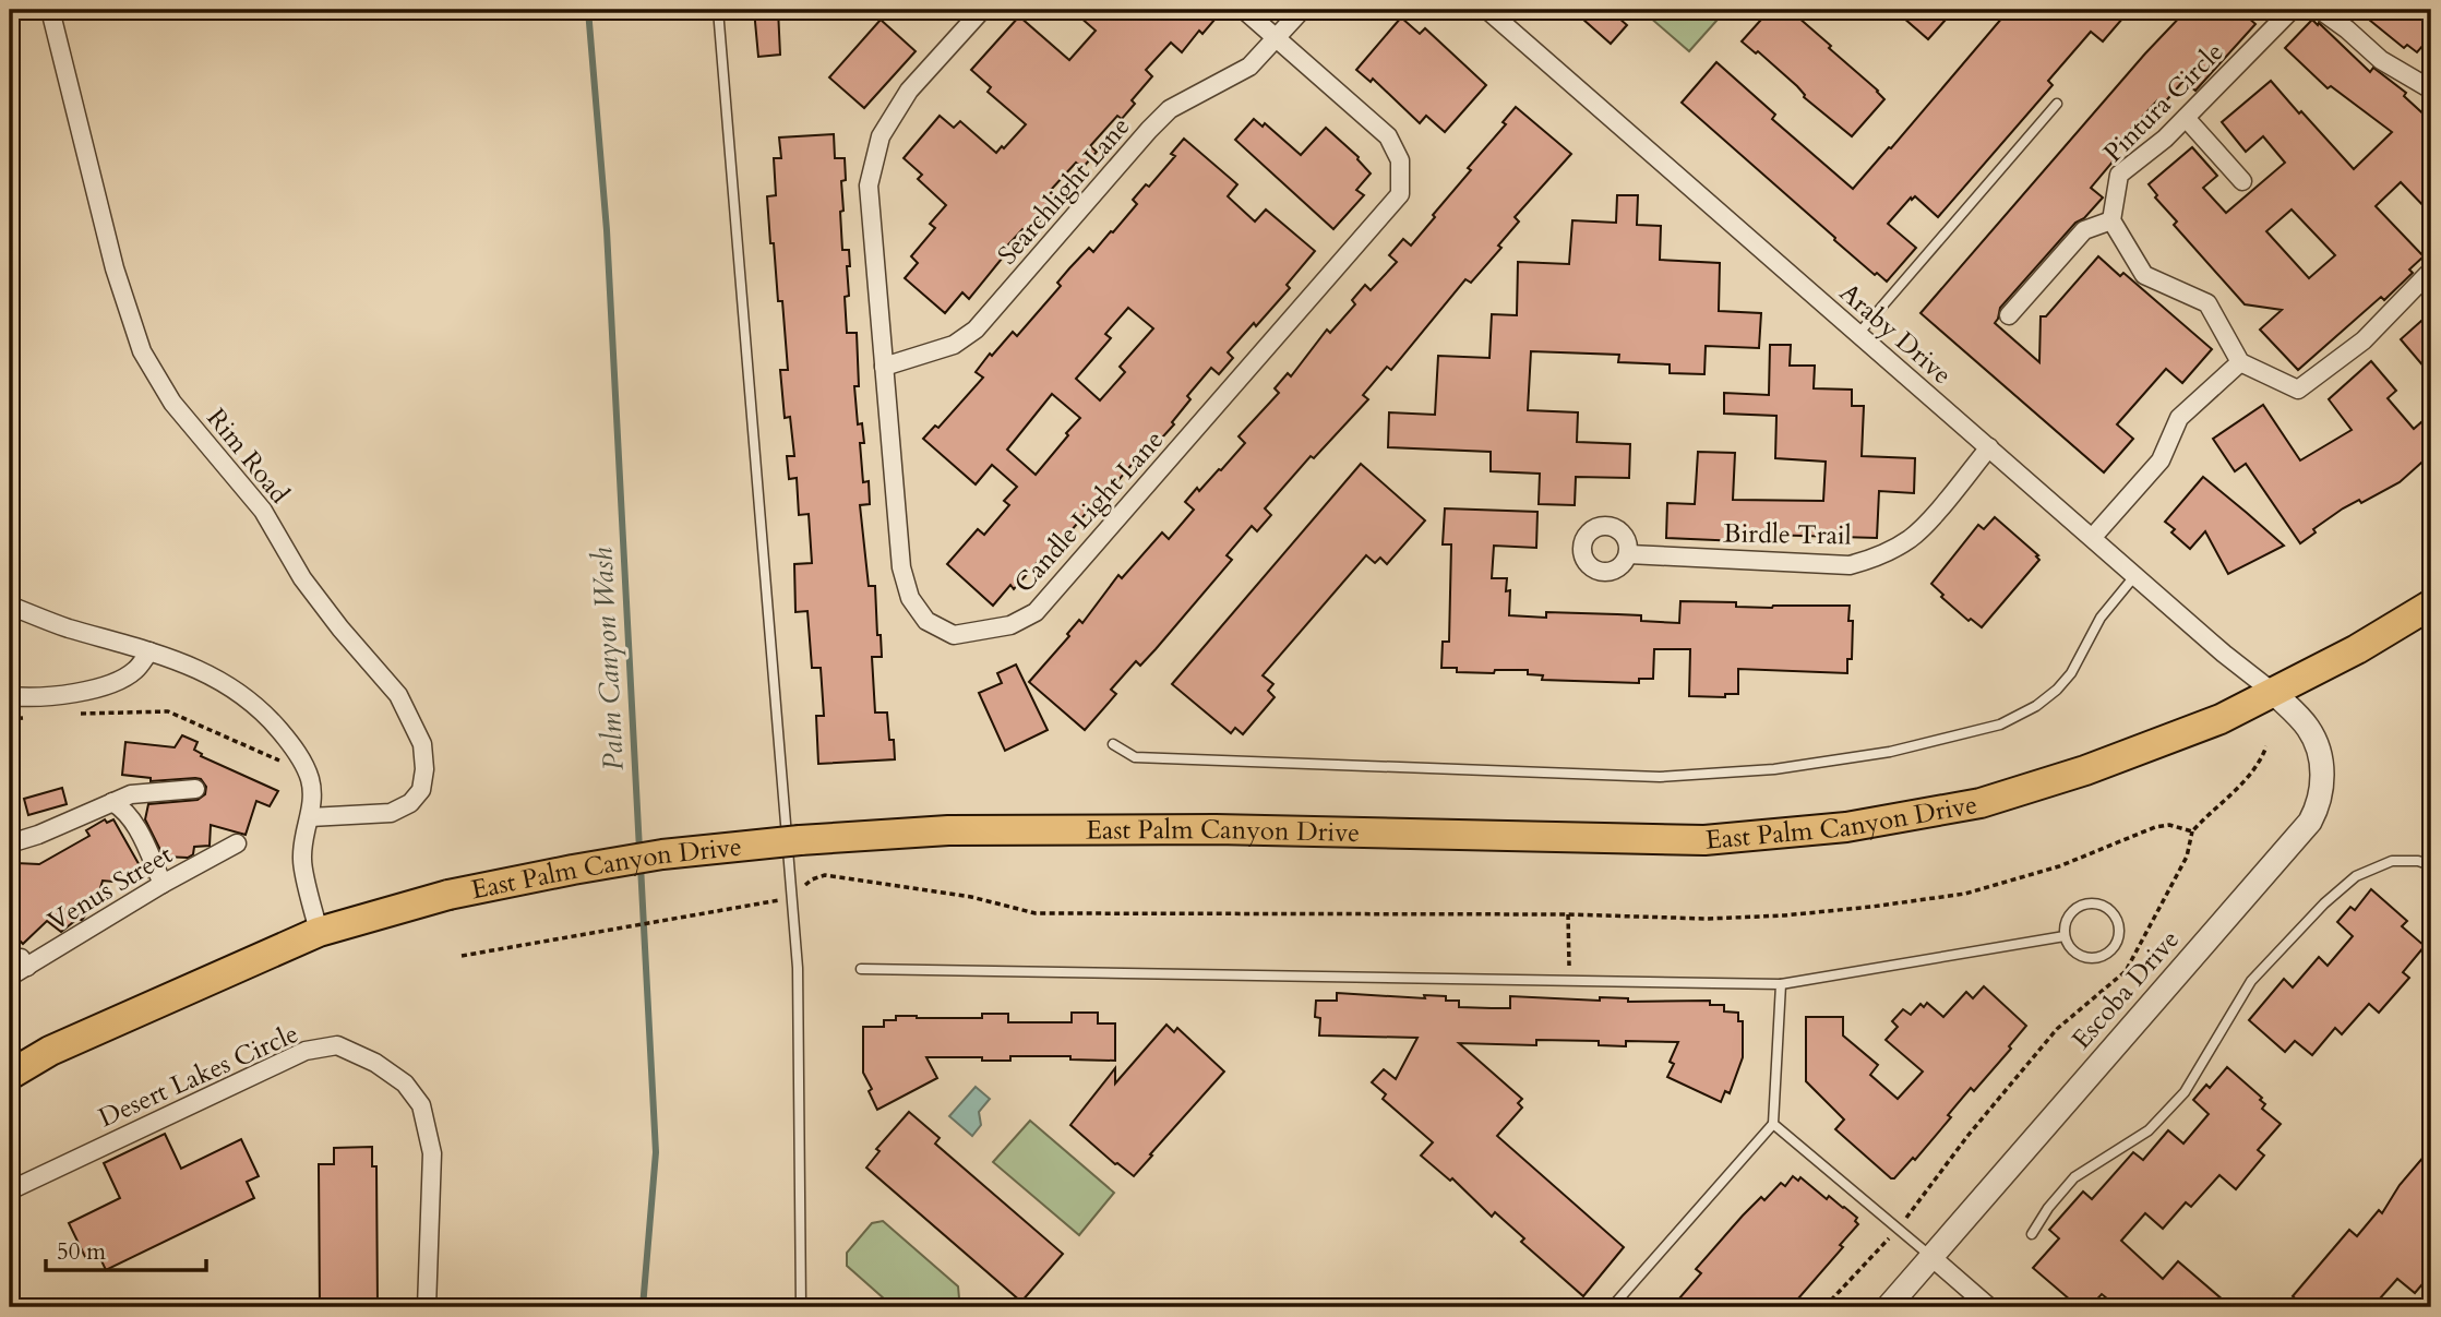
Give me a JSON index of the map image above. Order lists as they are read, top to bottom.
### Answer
{
  "streets": {
    "main road": ["East Palm Canyon Drive"],
    "street": [
      "Pintura Circle",
      "Searchlight Lane",
      "Araby Drive",
      "Rim Road",
      "Candle Light Lane",
      "Birdle Trail",
      "Venus Street",
      "Escoba Drive",
      "Desert Lakes Circle"
    ]
  },
  "crossings": [
    ["Searchlight Lane", "Candle Light Lane"],
    ["Araby Drive", "Birdle Trail"],
    ["Araby Drive", "East Palm Canyon Drive"],
    ["Araby Drive", "Escoba Drive"],
    ["East Palm Canyon Drive", "Escoba Drive"]
  ],
  "water": ["Palm Canyon Wash"],
  "scale_bar": "50 m"
}
